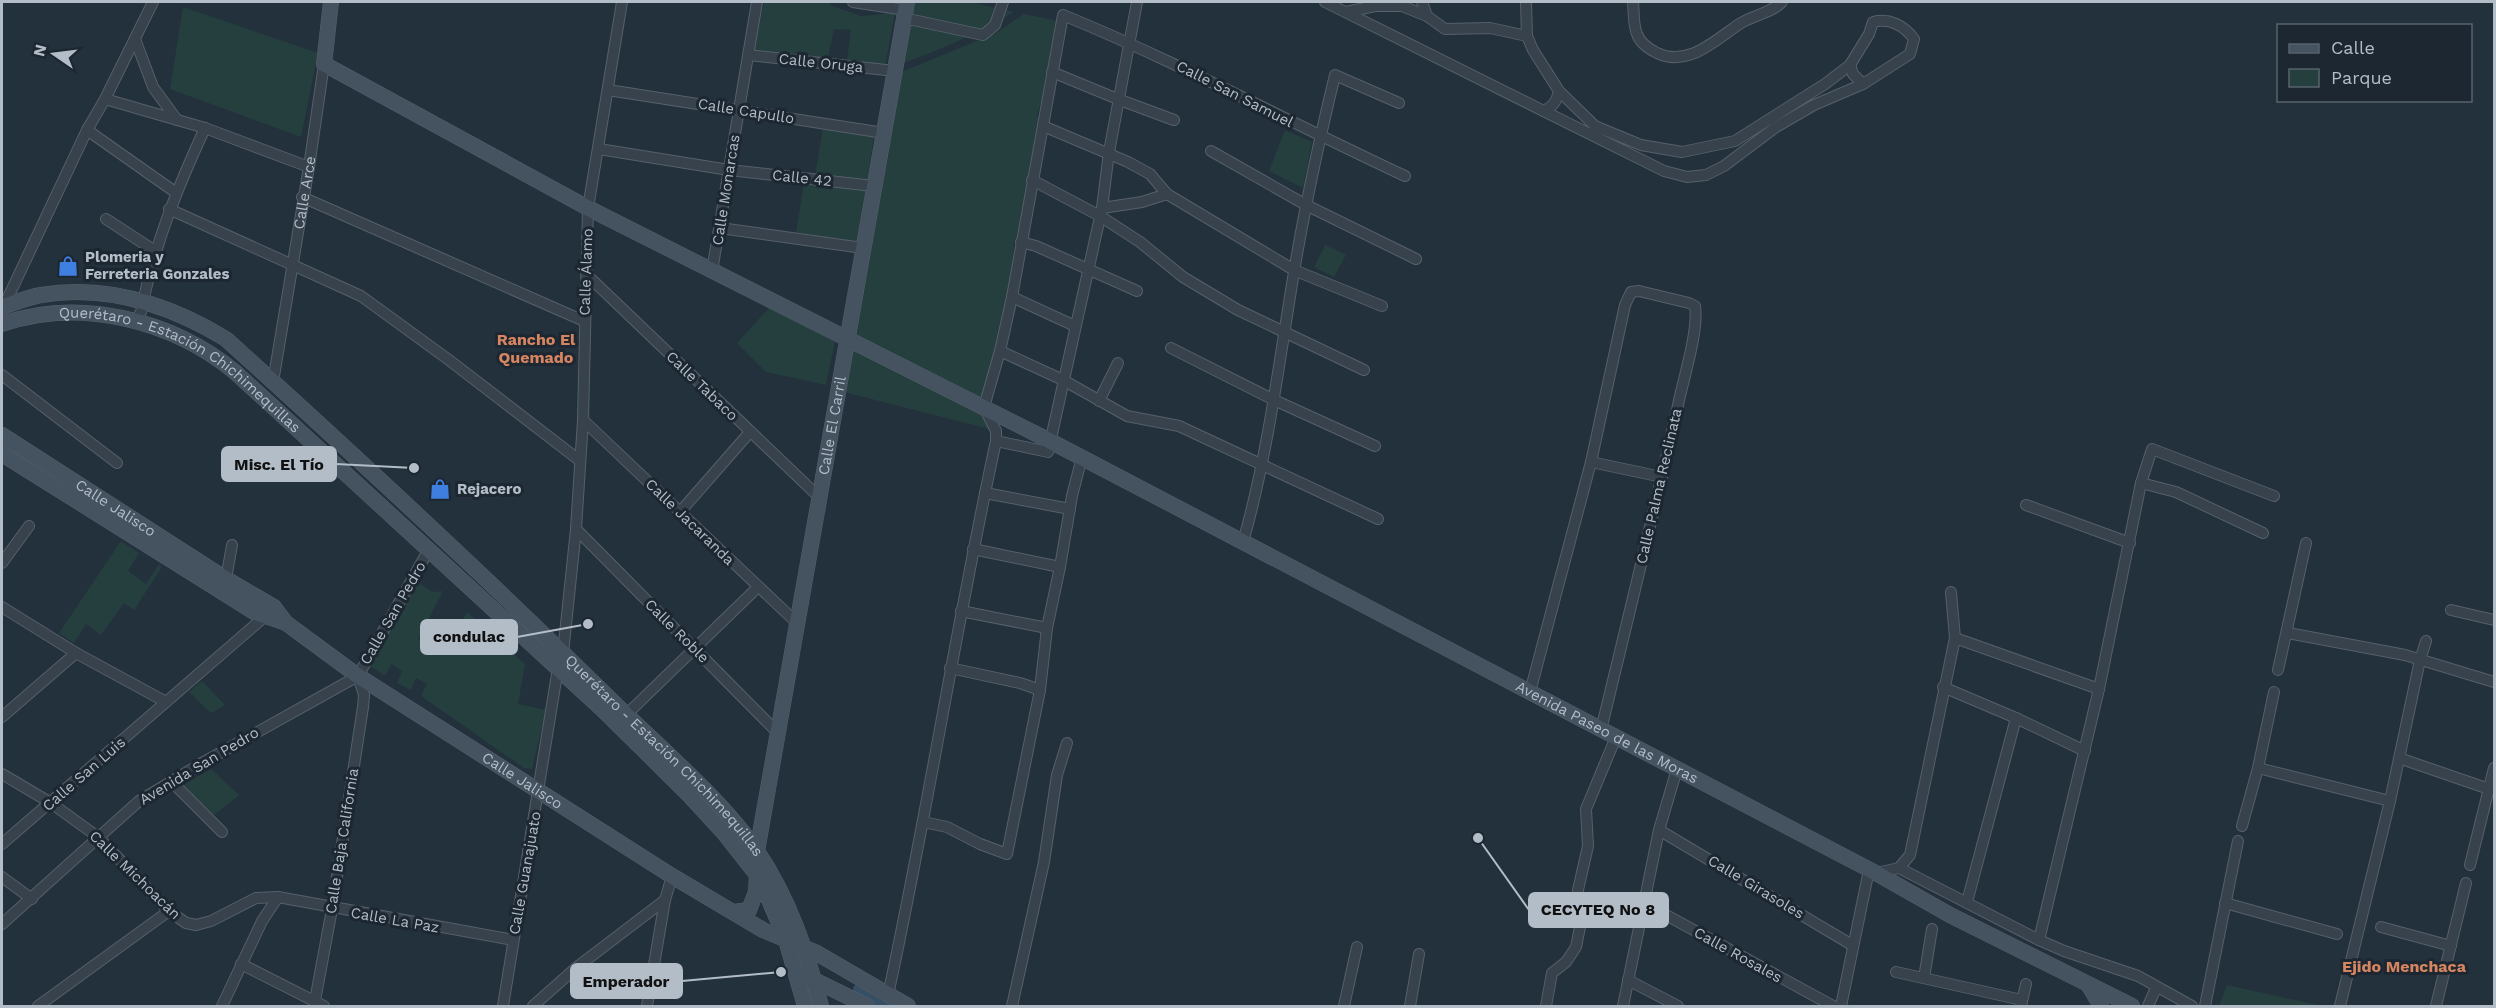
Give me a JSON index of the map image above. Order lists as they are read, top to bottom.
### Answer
{
  "streets": {
    "main road": [
      "Calle Arce",
      "Querétaro - Estación Chichimequillas",
      "Calle El Carril",
      "Calle Jalisco",
      "Avenida Paseo de las Moras"
    ],
    "street": [
      "Calle Oruga",
      "Calle San Samuel",
      "Calle Capullo",
      "Calle 42",
      "Calle Monarcas",
      "Calle Álamo",
      "Calle Tabaco",
      "Calle Palma Reclinata",
      "Calle Jacaranda",
      "Calle San Pedro",
      "Calle Roble",
      "Avenida San Pedro",
      "Calle San Luis",
      "Calle Baja California",
      "Calle Guanajuato",
      "Calle Michoacán",
      "Calle Girasoles",
      "Calle La Paz",
      "Calle Rosales"
    ]
  },
  "crossings": [
    ["Calle Oruga", "Calle Monarcas"],
    ["Calle Oruga", "Calle El Carril"],
    ["Calle Capullo", "Calle Monarcas"],
    ["Calle Capullo", "Calle Álamo"],
    ["Calle Capullo", "Calle El Carril"],
    ["Calle 42", "Calle Monarcas"],
    ["Calle 42", "Calle Álamo"],
    ["Calle 42", "Calle El Carril"],
    ["Calle Monarcas", "Avenida Paseo de las Moras"],
    ["Calle Arce", "Querétaro - Estación Chichimequillas"],
    ["Calle Arce", "Avenida Paseo de las Moras"],
    ["Calle Álamo", "Querétaro - Estación Chichimequillas"],
    ["Calle Álamo", "Calle Tabaco"],
    ["Calle Álamo", "Calle Jacaranda"],
    ["Calle Álamo", "Calle Roble"],
    ["Calle Álamo", "Avenida Paseo de las Moras"],
    ["Querétaro - Estación Chichimequillas", "Calle El Carril"],
    ["Querétaro - Estación Chichimequillas", "Calle Jalisco"],
    ["Querétaro - Estación Chichimequillas", "Calle San Pedro"],
    ["Querétaro - Estación Chichimequillas", "Calle Guanajuato"],
    ["Calle Tabaco", "Calle El Carril"],
    ["Calle El Carril", "Calle Jacaranda"],
    ["Calle El Carril", "Calle Roble"],
    ["Calle El Carril", "Avenida Paseo de las Moras"],
    ["Calle Palma Reclinata", "Avenida Paseo de las Moras"],
    ["Calle Jalisco", "Calle San Pedro"],
    ["Calle Jalisco", "Avenida San Pedro"],
    ["Calle Jalisco", "Calle San Luis"],
    ["Calle Jalisco", "Calle Baja California"],
    ["Calle Jalisco", "Calle Guanajuato"],
    ["Calle San Pedro", "Avenida San Pedro"],
    ["Calle San Pedro", "Calle Baja California"],
    ["Avenida San Pedro", "Calle Baja California"],
    ["Avenida San Pedro", "Calle Michoacán"],
    ["Calle San Luis", "Calle Michoacán"],
    ["Calle Baja California", "Calle La Paz"],
    ["Calle Guanajuato", "Calle La Paz"],
    ["Calle Michoacán", "Calle La Paz"]
  ],
  "districts": ["Rancho El Quemado", "Ejido Menchaca"],
  "places": {
    "shop": ["Plomeria y Ferreteria Gonzales", "Rejacero"],
    "other": [
      "Misc. El Tío",
      "condulac",
      "CECYTEQ No 8",
      "Emperador"
    ]
  },
  "legend": ["Calle", "Parque"],
  "north": "left"
}
